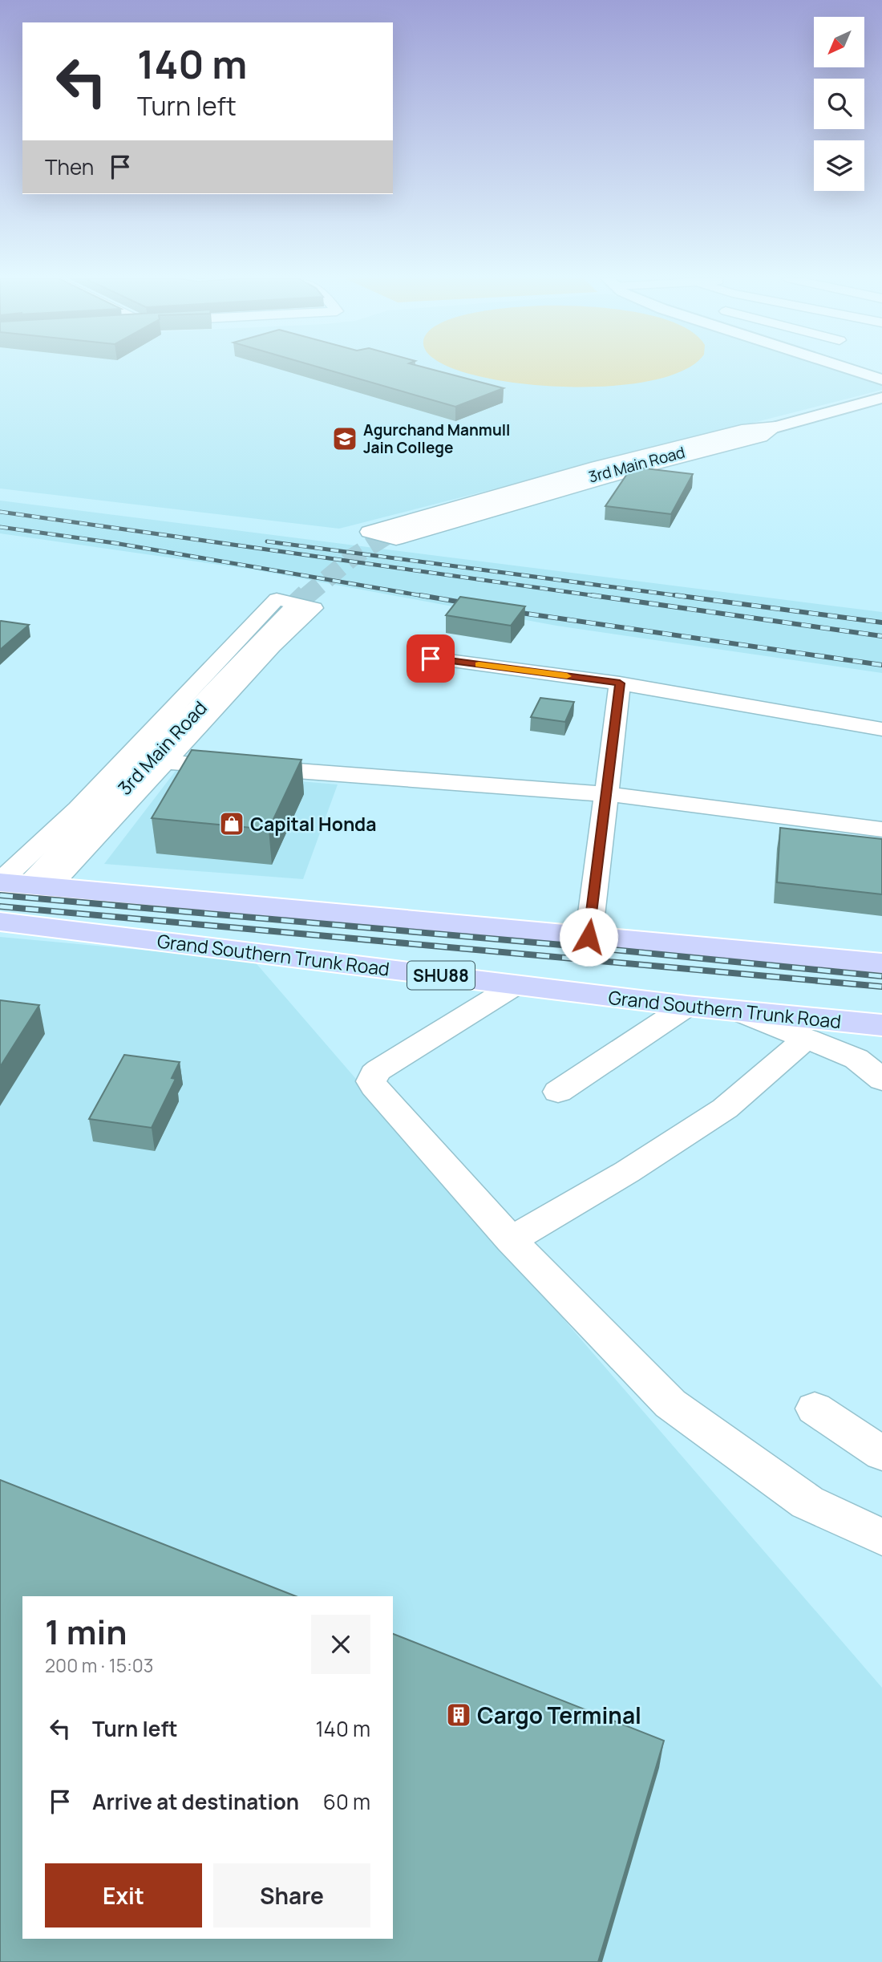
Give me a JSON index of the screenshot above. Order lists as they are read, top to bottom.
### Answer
{
  "streets": {
    "main road": ["Grand Southern Trunk Road", "SHU88"],
    "street": ["3rd Main Road"]
  },
  "places": {
    "school or university": ["Agurchand Manmull Jain College"],
    "shop": ["Capital Honda"],
    "building": ["Cargo Terminal"]
  },
  "north": "bottom left",
  "page": {
    "turn": ["140 m", "Turn left"],
    "then": "Then",
    "heading": ["1 min", "200 m · 15:03"],
    "list": [
      {
        "name": "Turn left",
        "value": "140 m"
      },
      {
        "name": "Arrive at destination",
        "value": "60 m"
      }
    ],
    "buttons": ["Exit", "Share"]
  }
}
